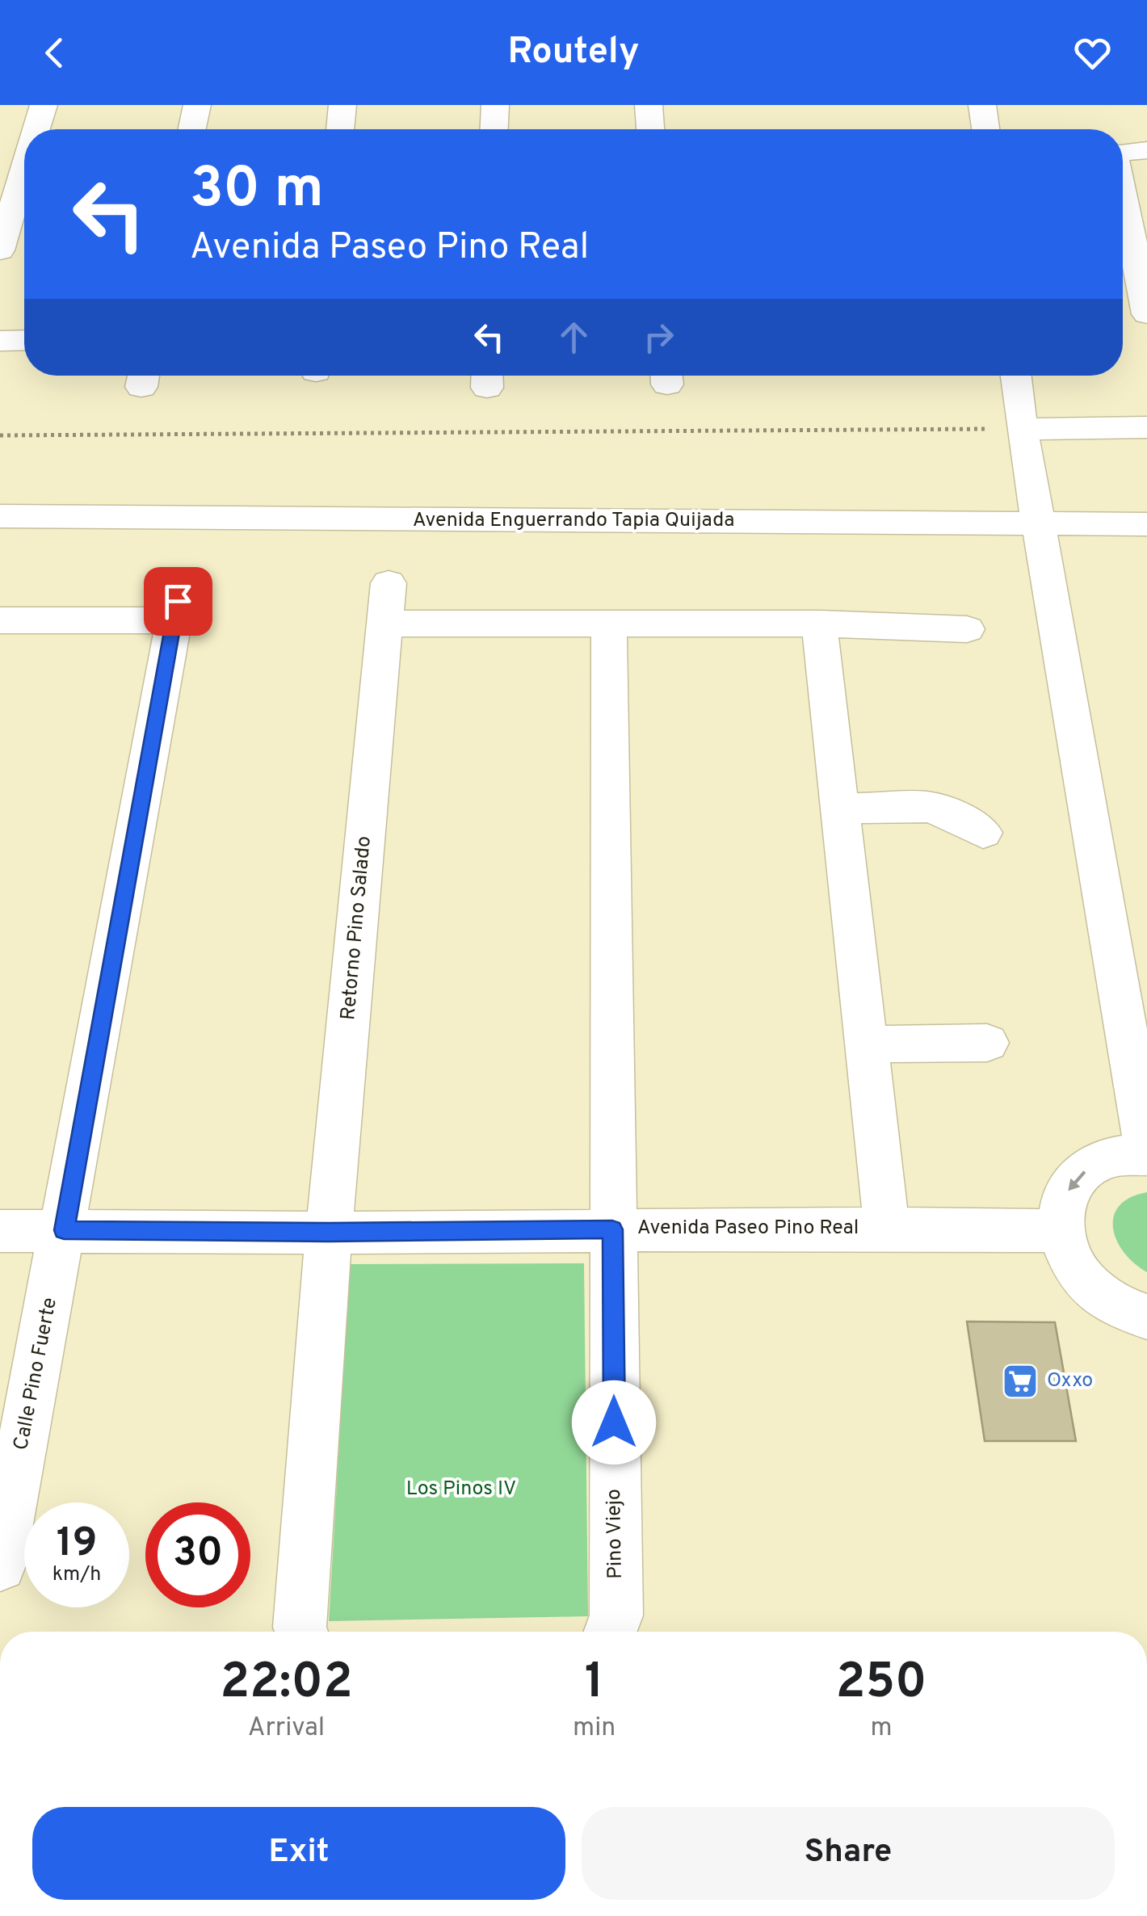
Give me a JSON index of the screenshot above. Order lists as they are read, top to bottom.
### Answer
{
  "streets": {
    "street": [
      "Avenida Enguerrando Tapia Quijada",
      "Retorno Pino Salado",
      "Avenida Paseo Pino Real",
      "Calle Pino Fuerte",
      "Pino Viejo"
    ]
  },
  "crossings": [
    ["Retorno Pino Salado", "Avenida Paseo Pino Real"],
    ["Avenida Paseo Pino Real", "Calle Pino Fuerte"],
    ["Avenida Paseo Pino Real", "Pino Viejo"]
  ],
  "parks": ["Los Pinos IV"],
  "places": {
    "supermarket": ["Oxxo"]
  },
  "page": {
    "header": "Routely",
    "turn": ["30 m", "Avenida Paseo Pino Real"],
    "speed": "19 km/h",
    "limit": "30",
    "eta": [
      "22:02",
      "Arrival",
      "1",
      "min",
      "250",
      "m"
    ],
    "buttons": ["Exit", "Share"]
  }
}
